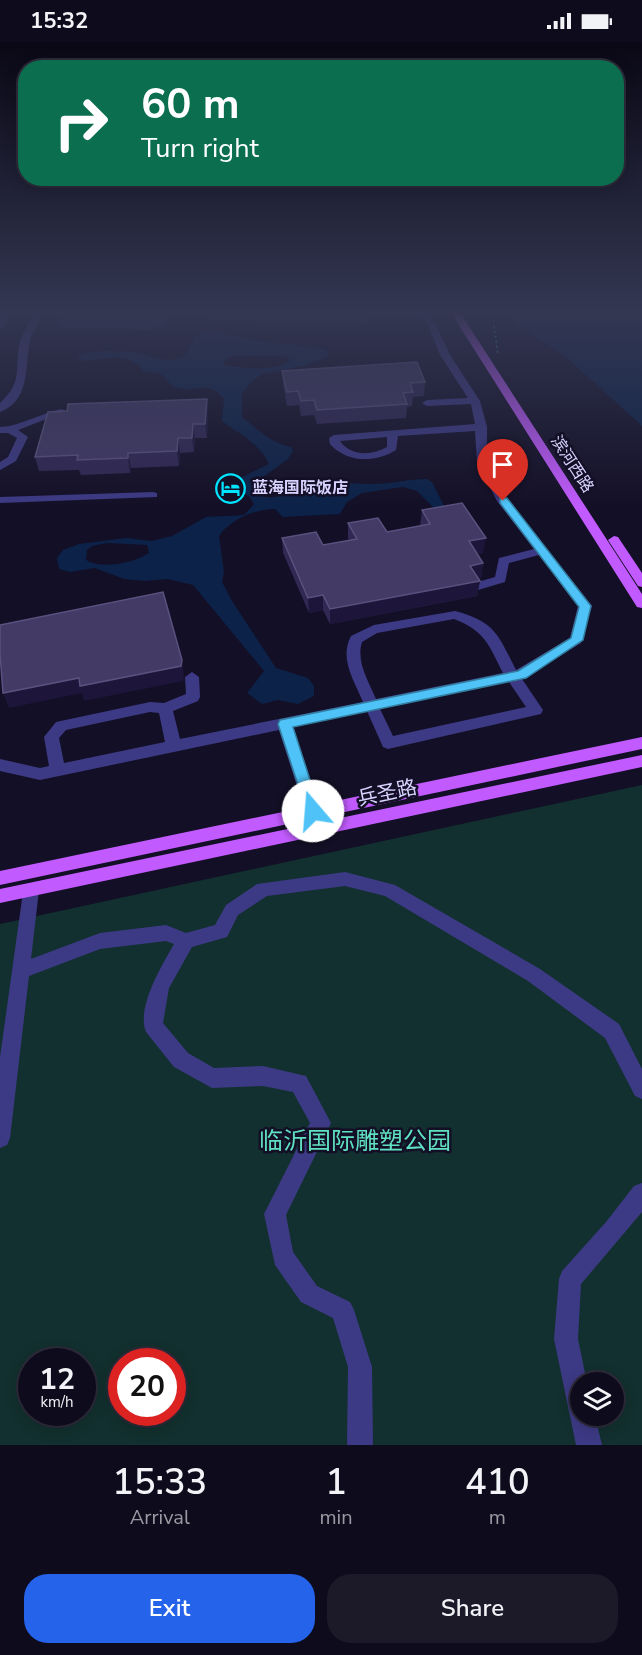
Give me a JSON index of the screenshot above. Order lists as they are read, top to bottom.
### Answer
{
  "streets": {
    "main road": ["滨河西路", "兵圣路"]
  },
  "parks": ["临沂国际雕塑公园"],
  "places": {
    "hotel": ["蓝海国际饭店"]
  },
  "page": {
    "status": "15:32",
    "turn": ["60 m", "Turn right"],
    "speed": "12 km/h",
    "limit": "20",
    "eta": [
      "15:33",
      "Arrival",
      "1",
      "min",
      "410",
      "m"
    ],
    "buttons": ["Exit", "Share"]
  }
}
